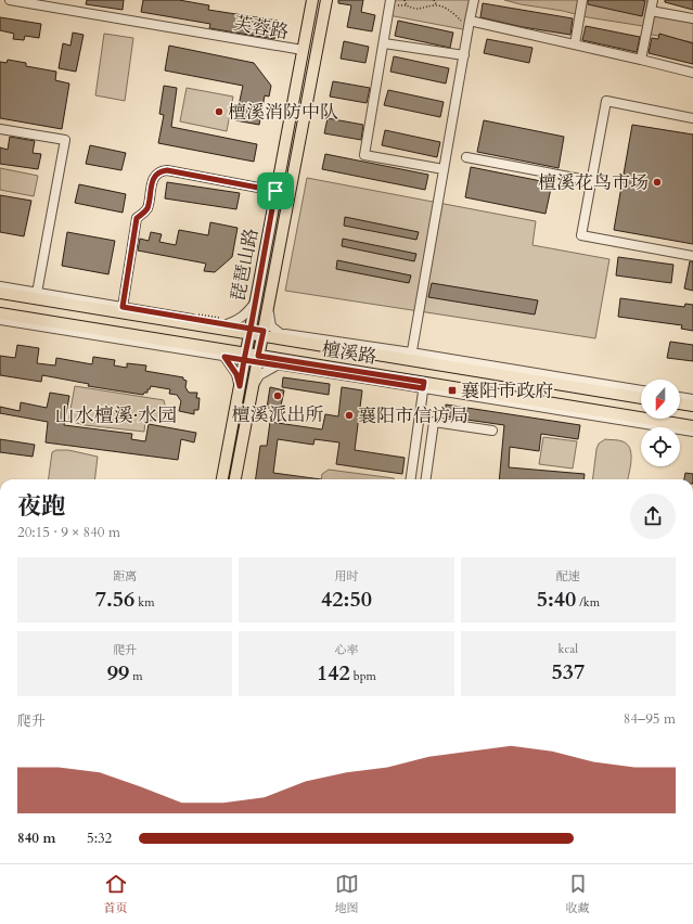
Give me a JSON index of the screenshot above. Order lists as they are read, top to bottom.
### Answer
{
  "streets": {
    "main road": ["琵琶山路", "檀溪路"],
    "street": ["芙蓉路"]
  },
  "crossings": [
    ["芙蓉路", "琵琶山路"],
    ["琵琶山路", "檀溪路"]
  ],
  "districts": ["山水檀溪·水园"],
  "places": {
    "other": [
      "檀溪消防中队",
      "檀溪花鸟市场",
      "檀溪派出所",
      "襄阳市信访局"
    ],
    "transit": ["襄阳市政府"]
  },
  "north": "bottom",
  "page": {
    "heading": ["夜跑", "20:15 · 9 × 840 m"],
    "stats": [
      ["距离", "7.56 km"],
      ["用时", "42:50"],
      ["配速", "5:40 /km"],
      ["爬升", "99 m"],
      ["心率", "142 bpm"],
      ["kcal", "537"]
    ],
    "chart": ["爬升", "84–95 m"],
    "list": [
      {
        "name": "840 m",
        "note": "5:32"
      }
    ],
    "tabs": ["首页", "地图", "收藏"]
  }
}
